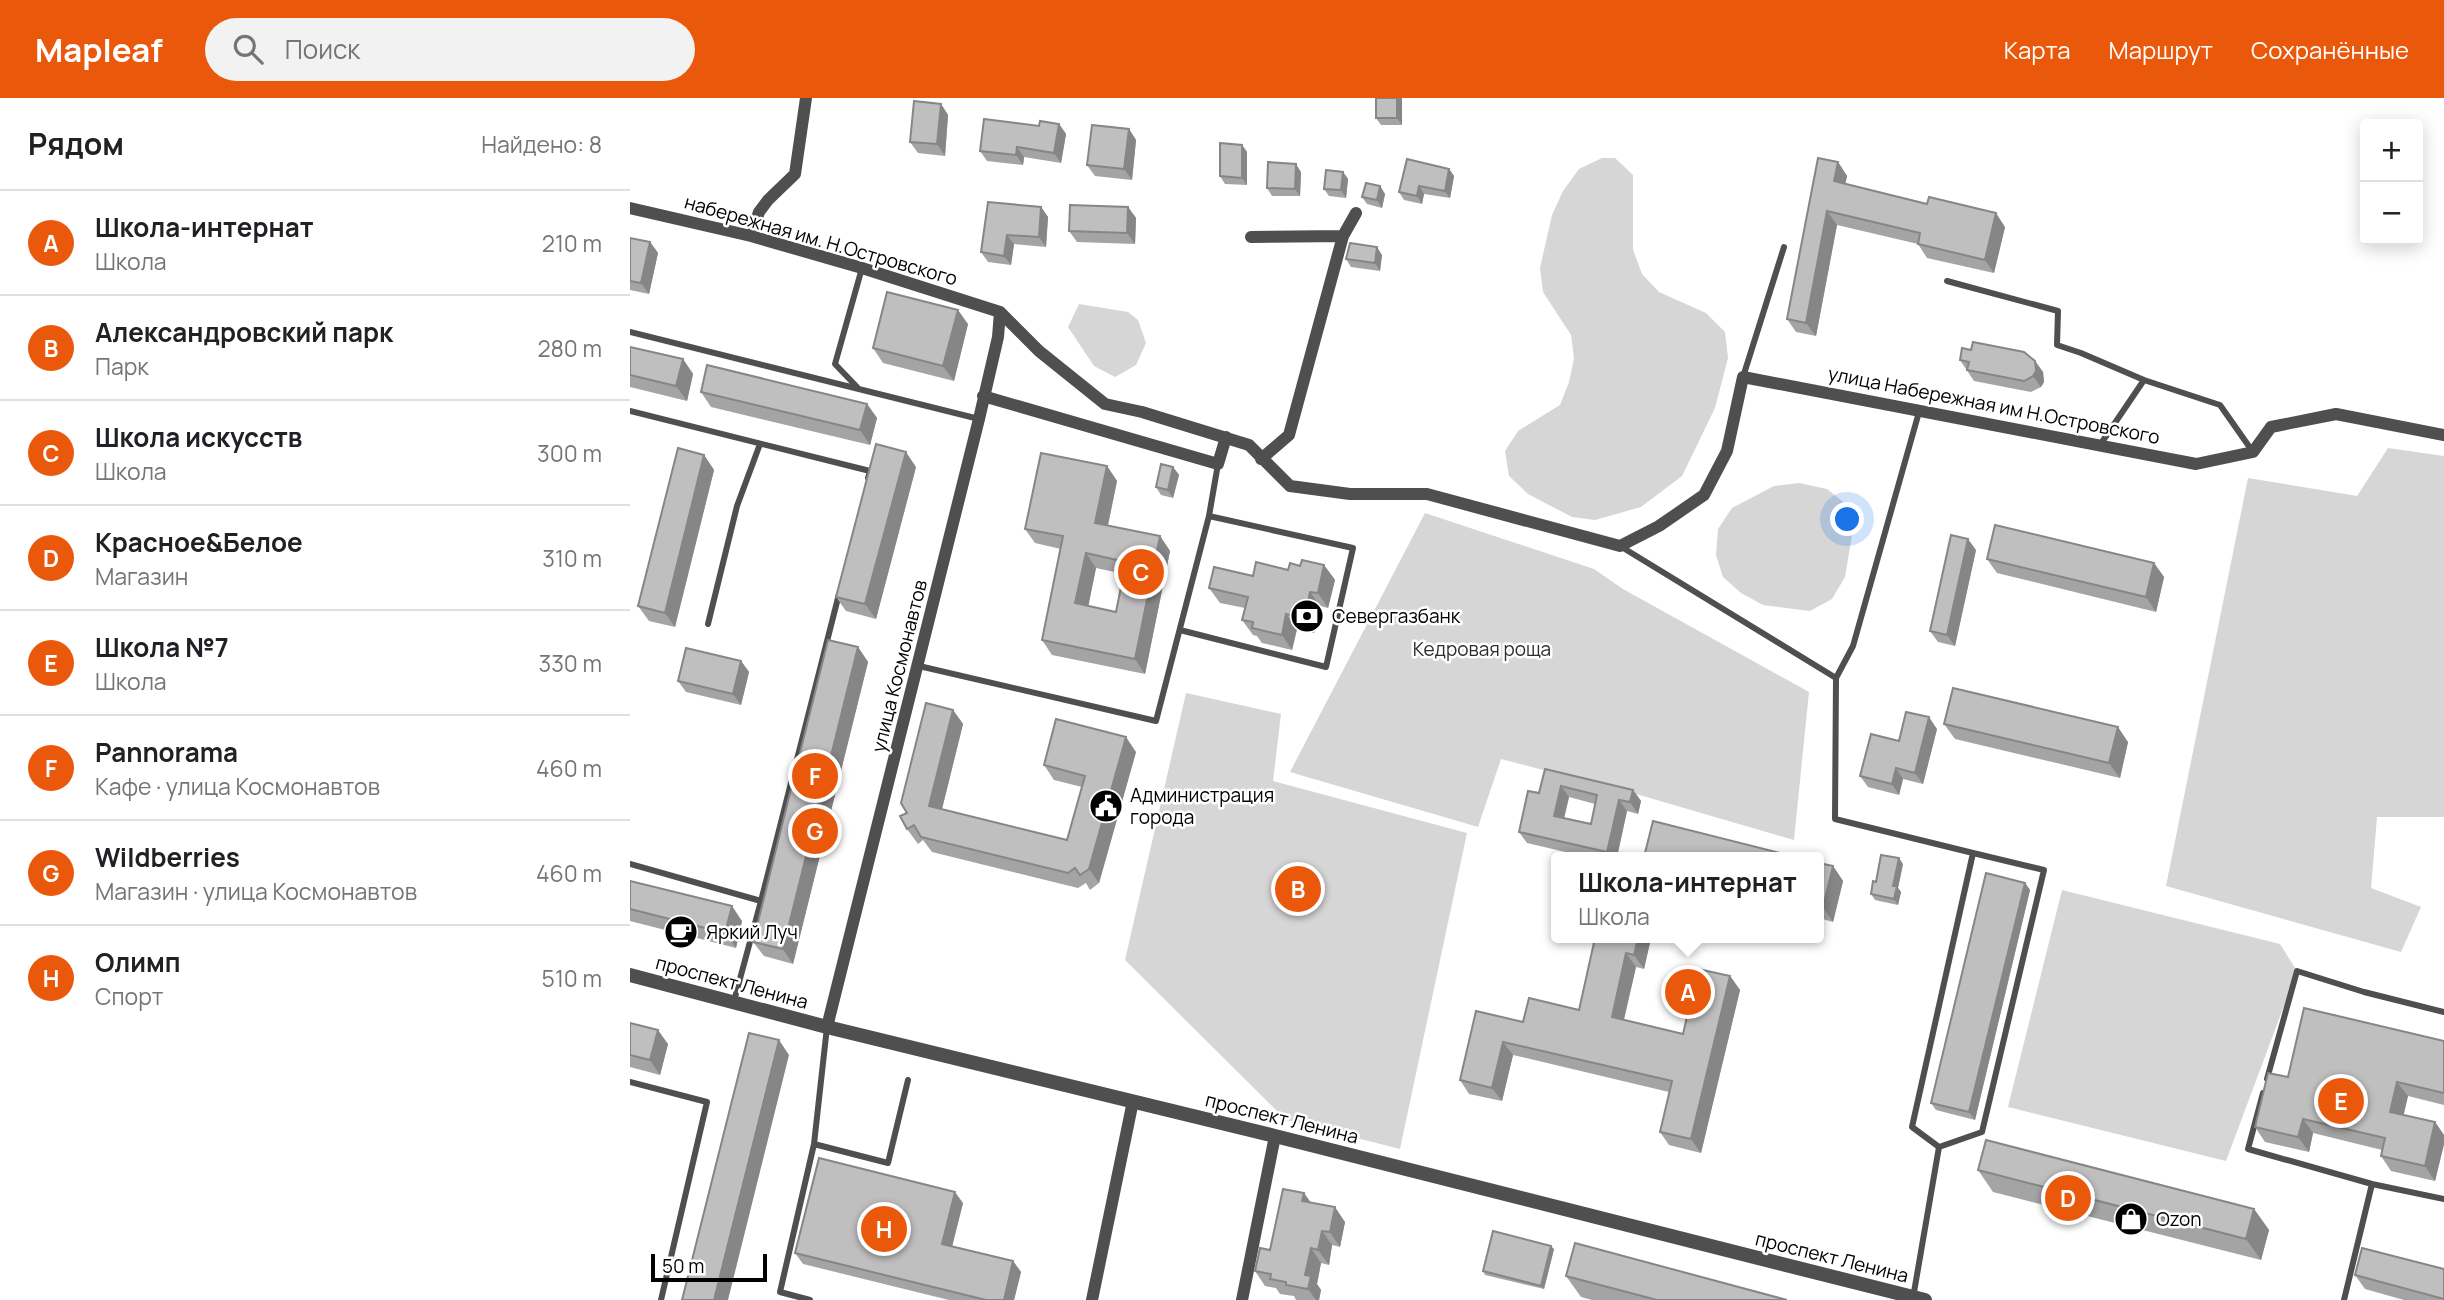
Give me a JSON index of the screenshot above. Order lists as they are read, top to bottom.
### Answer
{
  "streets": {
    "street": [
      "набережная им. Н.Островского",
      "улица Набережная им Н.Островского",
      "улица Космонавтов",
      "проспект Ленина"
    ]
  },
  "crossings": [
    ["набережная им. Н.Островского", "улица Космонавтов"],
    ["улица Космонавтов", "проспект Ленина"]
  ],
  "parks": ["Кедровая роща"],
  "places": {
    "bank": ["Севергазбанк"],
    "public building": ["Администрация города"],
    "cafe": ["Яркий Луч"],
    "shop": ["Ozon"]
  },
  "scale_bar": "50 m",
  "page": {
    "header": "Mapleaf",
    "search": "Поиск",
    "nav": ["Карта", "Маршрут", "Сохранённые"],
    "heading": ["Рядом", "Найдено: 8"],
    "map_buttons": ["+", "−"],
    "list": [
      {
        "mark": "A",
        "name": "Школа-интернат",
        "note": "Школа",
        "value": "210 m"
      },
      {
        "mark": "B",
        "name": "Александровский парк",
        "note": "Парк",
        "value": "280 m"
      },
      {
        "mark": "C",
        "name": "Школа искусcтв",
        "note": "Школа",
        "value": "300 m"
      },
      {
        "mark": "D",
        "name": "Красное&Белое",
        "note": "Магазин",
        "value": "310 m"
      },
      {
        "mark": "E",
        "name": "Школа №7",
        "note": "Школа",
        "value": "330 m"
      },
      {
        "mark": "F",
        "name": "Pannorama",
        "note": "Кафе · улица Космонавтов",
        "value": "460 m"
      },
      {
        "mark": "G",
        "name": "Wildberries",
        "note": "Магазин · улица Космонавтов",
        "value": "460 m"
      },
      {
        "mark": "H",
        "name": "Олимп",
        "note": "Спорт",
        "value": "510 m"
      }
    ],
    "pins": [
      "C",
      "F",
      "G",
      "B",
      "A",
      "E",
      "D",
      "H"
    ],
    "popup": ["Школа-интернат", "Школа"],
    "scale": "50 m"
  }
}
